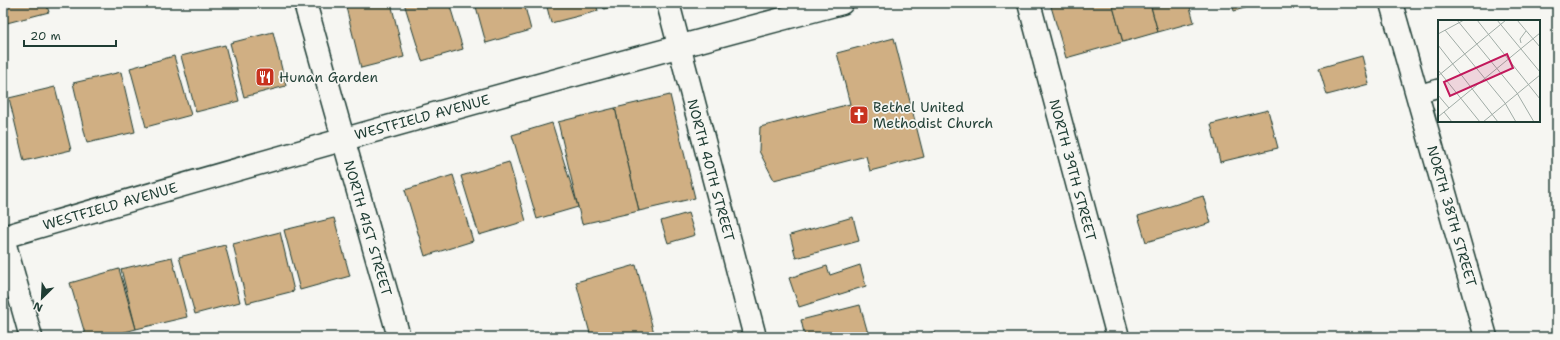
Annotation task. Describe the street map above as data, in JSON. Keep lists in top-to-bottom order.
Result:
{
  "streets": {
    "street": [
      "WESTFIELD AVENUE",
      "NORTH 40TH STREET",
      "NORTH 39TH STREET",
      "NORTH 38TH STREET",
      "NORTH 41ST STREET"
    ]
  },
  "crossings": [
    ["WESTFIELD AVENUE", "NORTH 40TH STREET"],
    ["WESTFIELD AVENUE", "NORTH 41ST STREET"]
  ],
  "places": {
    "restaurant": ["Hunan Garden"],
    "church": ["Bethel United Methodist Church"]
  },
  "scale_bar": "20 m",
  "north": "bottom left"
}
